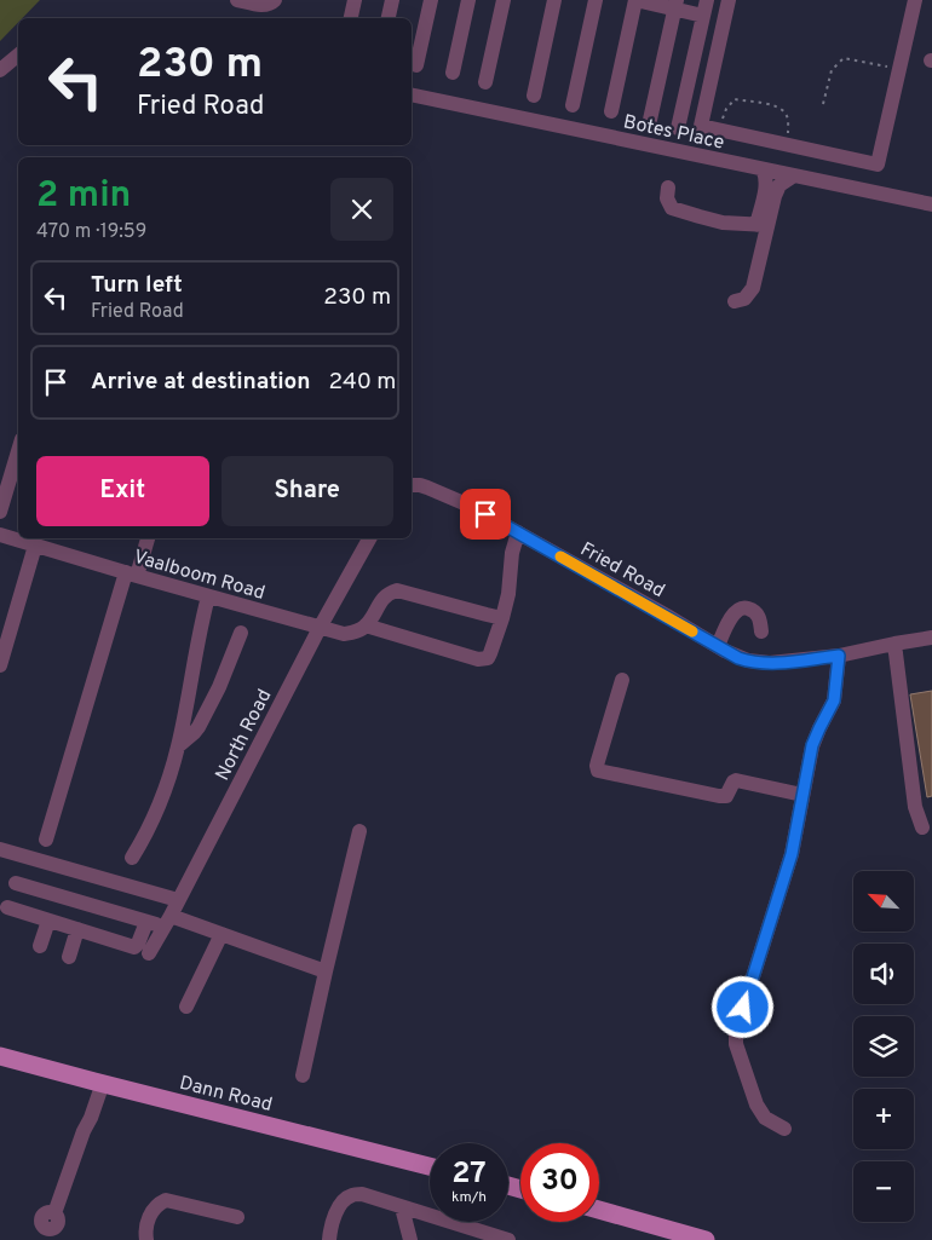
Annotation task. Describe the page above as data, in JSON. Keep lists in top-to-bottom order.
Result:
{
  "streets": {
    "main road": ["Dann Road"],
    "street": [
      "Botes Place",
      "Fried Road",
      "Vaalboom Road",
      "North Road"
    ]
  },
  "crossings": [
    ["Vaalboom Road", "North Road"]
  ],
  "north": "top left",
  "page": {
    "turn": ["230 m", "Fried Road"],
    "heading": ["2 min", "470 m · 19:59"],
    "list": [
      {
        "name": "Turn left",
        "note": "Fried Road",
        "value": "230 m"
      },
      {
        "name": "Arrive at destination",
        "value": "240 m"
      }
    ],
    "buttons": ["Exit", "Share"],
    "map_buttons": ["+", "−"],
    "speed": "27 km/h",
    "limit": "30"
  }
}
